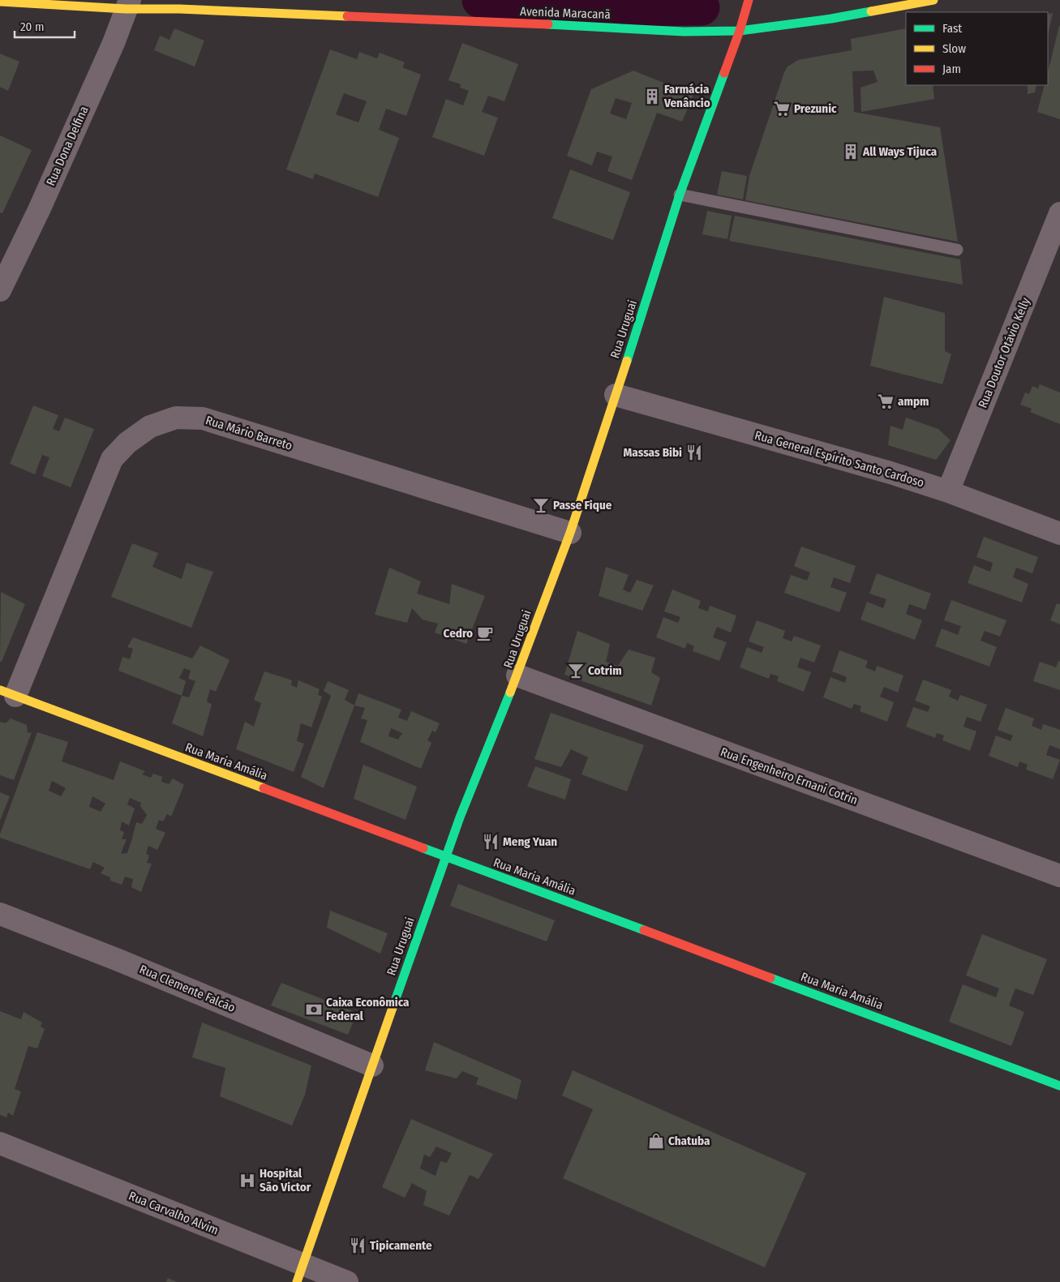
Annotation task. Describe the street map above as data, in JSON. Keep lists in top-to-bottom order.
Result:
{
  "streets": {
    "main road": ["Avenida Maracanã", "Rua Uruguai", "Rua Maria Amália"],
    "street": [
      "Rua Dona Delfina",
      "Rua Doutor Otávio Kelly",
      "Rua Mário Barreto",
      "Rua General Espírito Santo Cardoso",
      "Rua Engenheiro Ernani Cotrin",
      "Rua Clemente Falcão",
      "Rua Carvalho Alvim"
    ]
  },
  "crossings": [
    ["Avenida Maracanã", "Rua Dona Delfina"],
    ["Avenida Maracanã", "Rua Uruguai"],
    ["Rua Uruguai", "Rua Mário Barreto"],
    ["Rua Uruguai", "Rua General Espírito Santo Cardoso"],
    ["Rua Uruguai", "Rua Maria Amália"],
    ["Rua Uruguai", "Rua Engenheiro Ernani Cotrin"],
    ["Rua Uruguai", "Rua Clemente Falcão"],
    ["Rua Uruguai", "Rua Carvalho Alvim"],
    ["Rua Doutor Otávio Kelly", "Rua General Espírito Santo Cardoso"],
    ["Rua Mário Barreto", "Rua Maria Amália"]
  ],
  "places": {
    "building": ["Farmácia Venâncio", "All Ways Tijuca"],
    "supermarket": ["Prezunic", "ampm"],
    "restaurant": ["Massas Bibi", "Meng Yuan", "Tipicamente"],
    "bar": ["Passe Fique", "Cotrim"],
    "cafe": ["Cedro"],
    "bank": ["Caixa Econômica Federal"],
    "shop": ["Chatuba"],
    "hospital": ["Hospital São Victor"]
  },
  "legend": ["Fast", "Slow", "Jam"],
  "scale_bar": "20 m"
}
